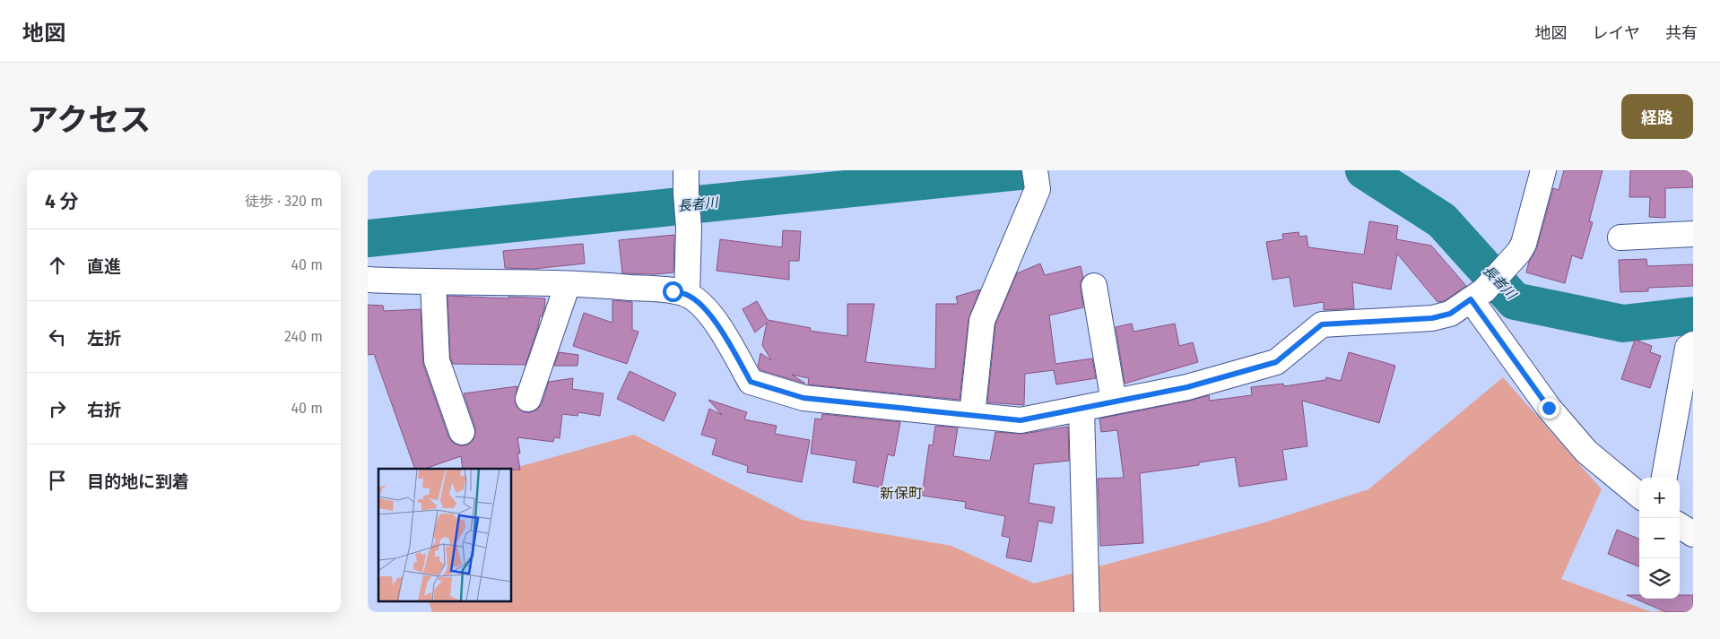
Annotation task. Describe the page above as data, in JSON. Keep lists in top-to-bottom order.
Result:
{
  "districts": ["新保町"],
  "water": ["長者川"],
  "page": {
    "header": "地図",
    "nav": ["地図", "レイヤ", "共有"],
    "title": "アクセス",
    "buttons": "経路",
    "heading": ["4 分", "徒歩 · 320 m"],
    "list": [
      ["直進", "40 m"],
      ["左折", "240 m"],
      ["右折", "40 m"],
      "目的地に到着"
    ],
    "map_buttons": ["+", "−"]
  }
}
